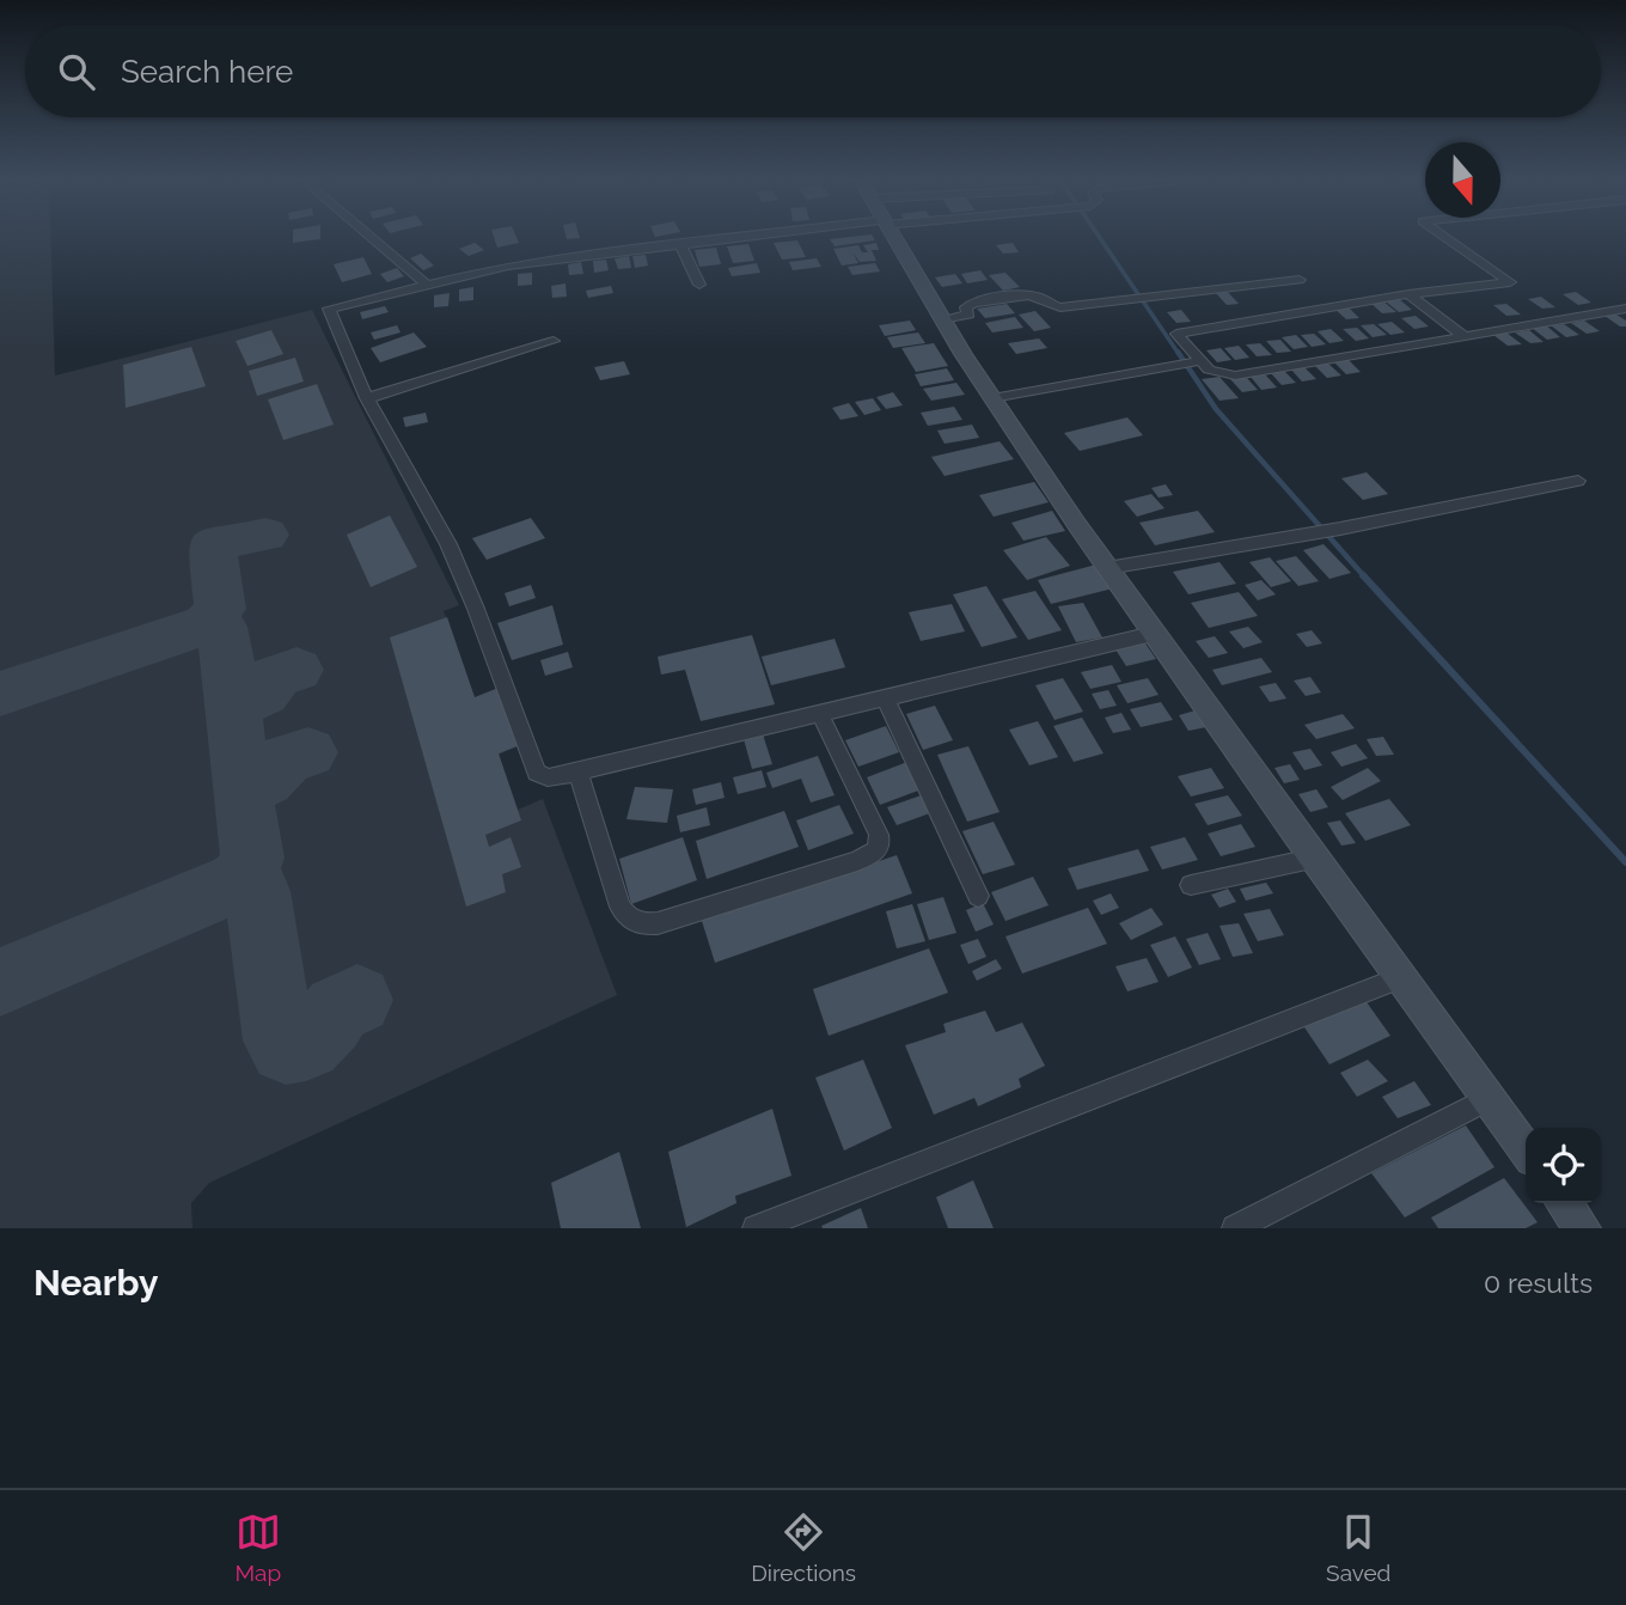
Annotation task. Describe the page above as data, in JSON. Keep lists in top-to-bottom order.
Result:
{
  "north": "bottom",
  "page": {
    "search": "Search here",
    "heading": ["Nearby", "0 results"],
    "nav": ["Map", "Directions", "Saved"]
  }
}
